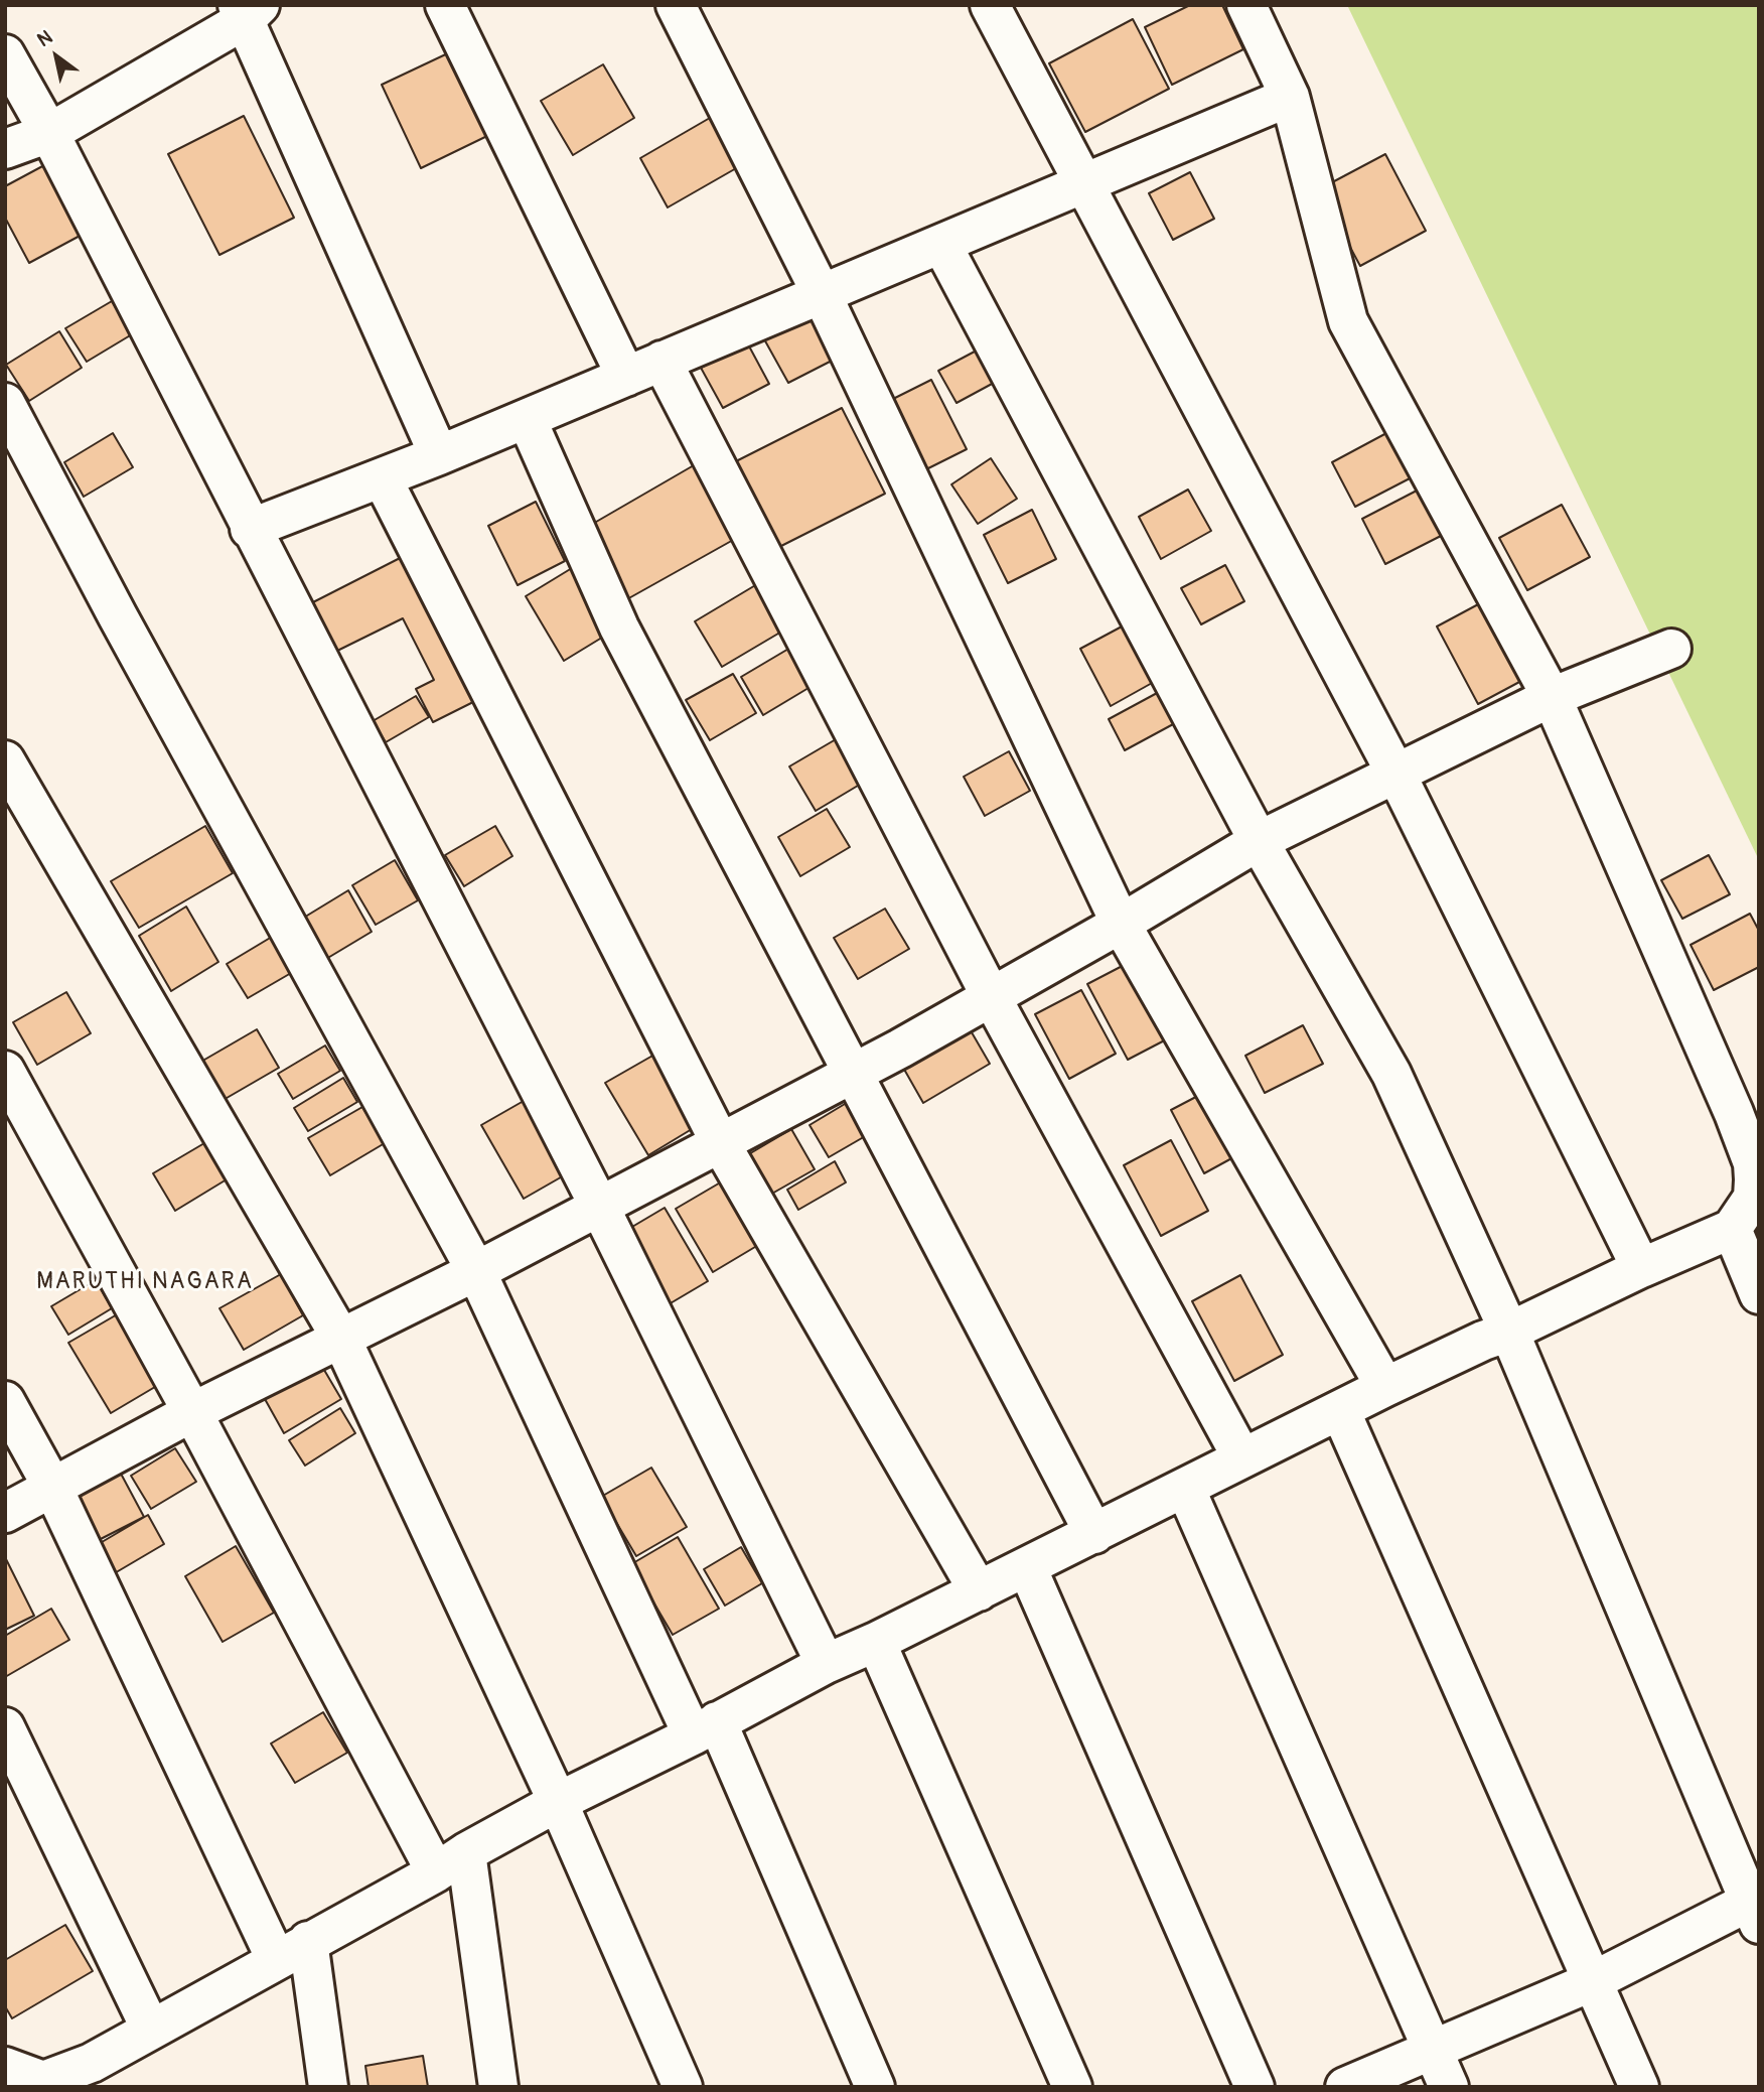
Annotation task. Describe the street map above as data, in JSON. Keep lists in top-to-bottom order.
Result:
{
  "districts": ["MARUTHI NAGARA"],
  "north": "top left"
}
